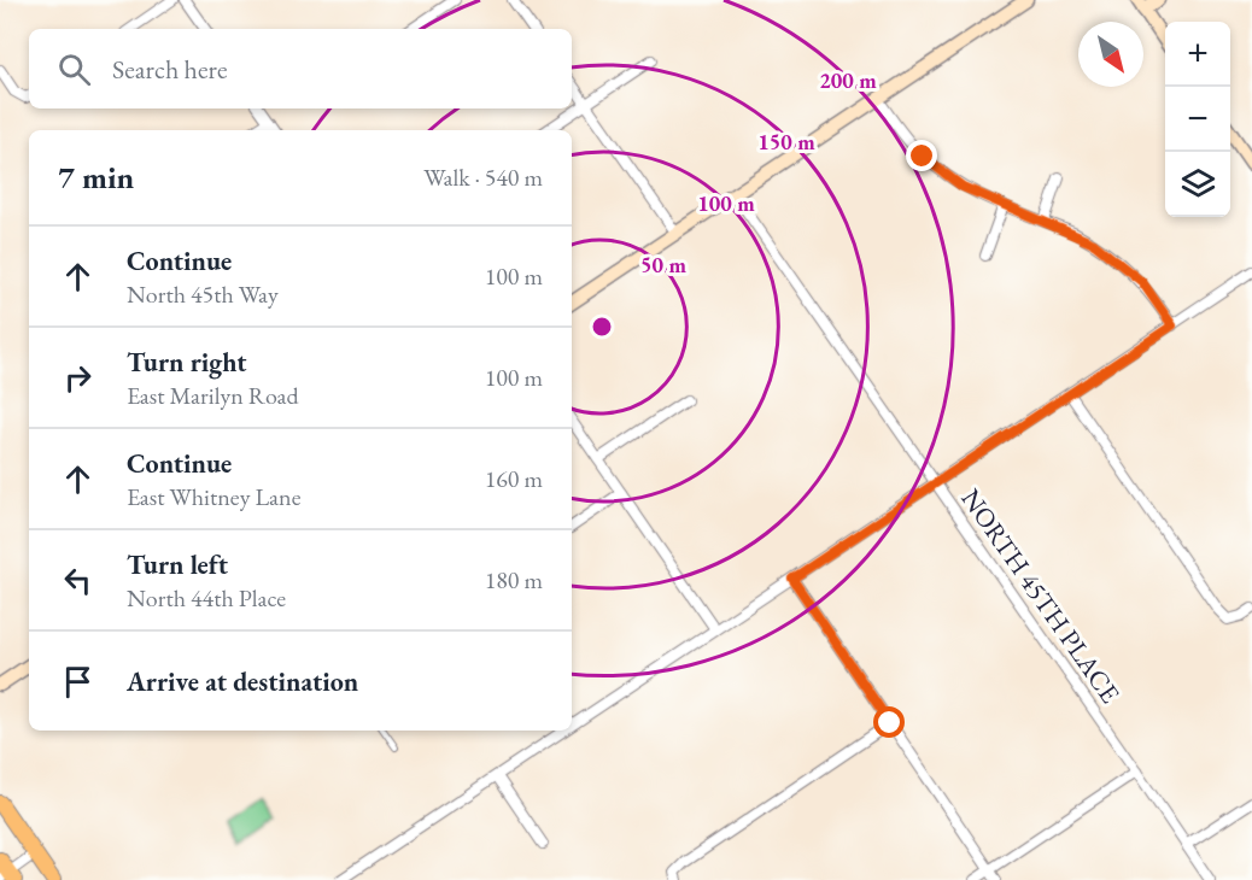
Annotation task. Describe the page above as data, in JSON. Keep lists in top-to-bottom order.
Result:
{
  "streets": {
    "street": ["NORTH 45TH PLACE"]
  },
  "north": "bottom right",
  "page": {
    "map_buttons": ["+", "−"],
    "search": "Search here",
    "heading": ["7 min", "Walk · 540 m"],
    "list": [
      ["Continue", "North 45th Way", "100 m"],
      ["Turn right", "East Marilyn Road", "100 m"],
      ["Continue", "East Whitney Lane", "160 m"],
      ["Turn left", "North 44th Place", "180 m"],
      "Arrive at destination"
    ]
  },
  "rings": [
    "200 m",
    "150 m",
    "100 m",
    "50 m"
  ]
}
